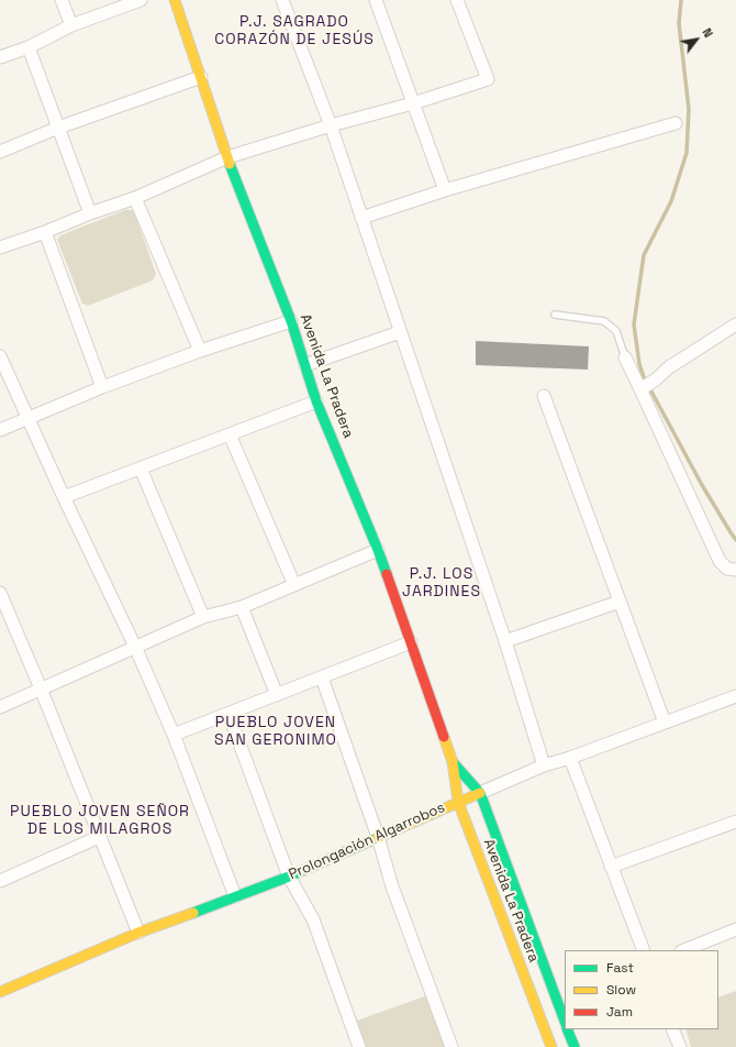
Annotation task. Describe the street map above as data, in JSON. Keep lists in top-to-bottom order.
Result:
{
  "streets": {
    "street": ["Avenida La Pradera", "Prolongación Algarrobos"]
  },
  "crossings": [
    ["Avenida La Pradera", "Prolongación Algarrobos"]
  ],
  "districts": [
    "P.J. SAGRADO CORAZÓN DE JESÚS",
    "P.J. LOS JARDINES",
    "PUEBLO JOVEN SAN GERONIMO",
    "PUEBLO JOVEN SEÑOR DE LOS MILAGROS"
  ],
  "legend": ["Fast", "Slow", "Jam"],
  "north": "top right"
}
